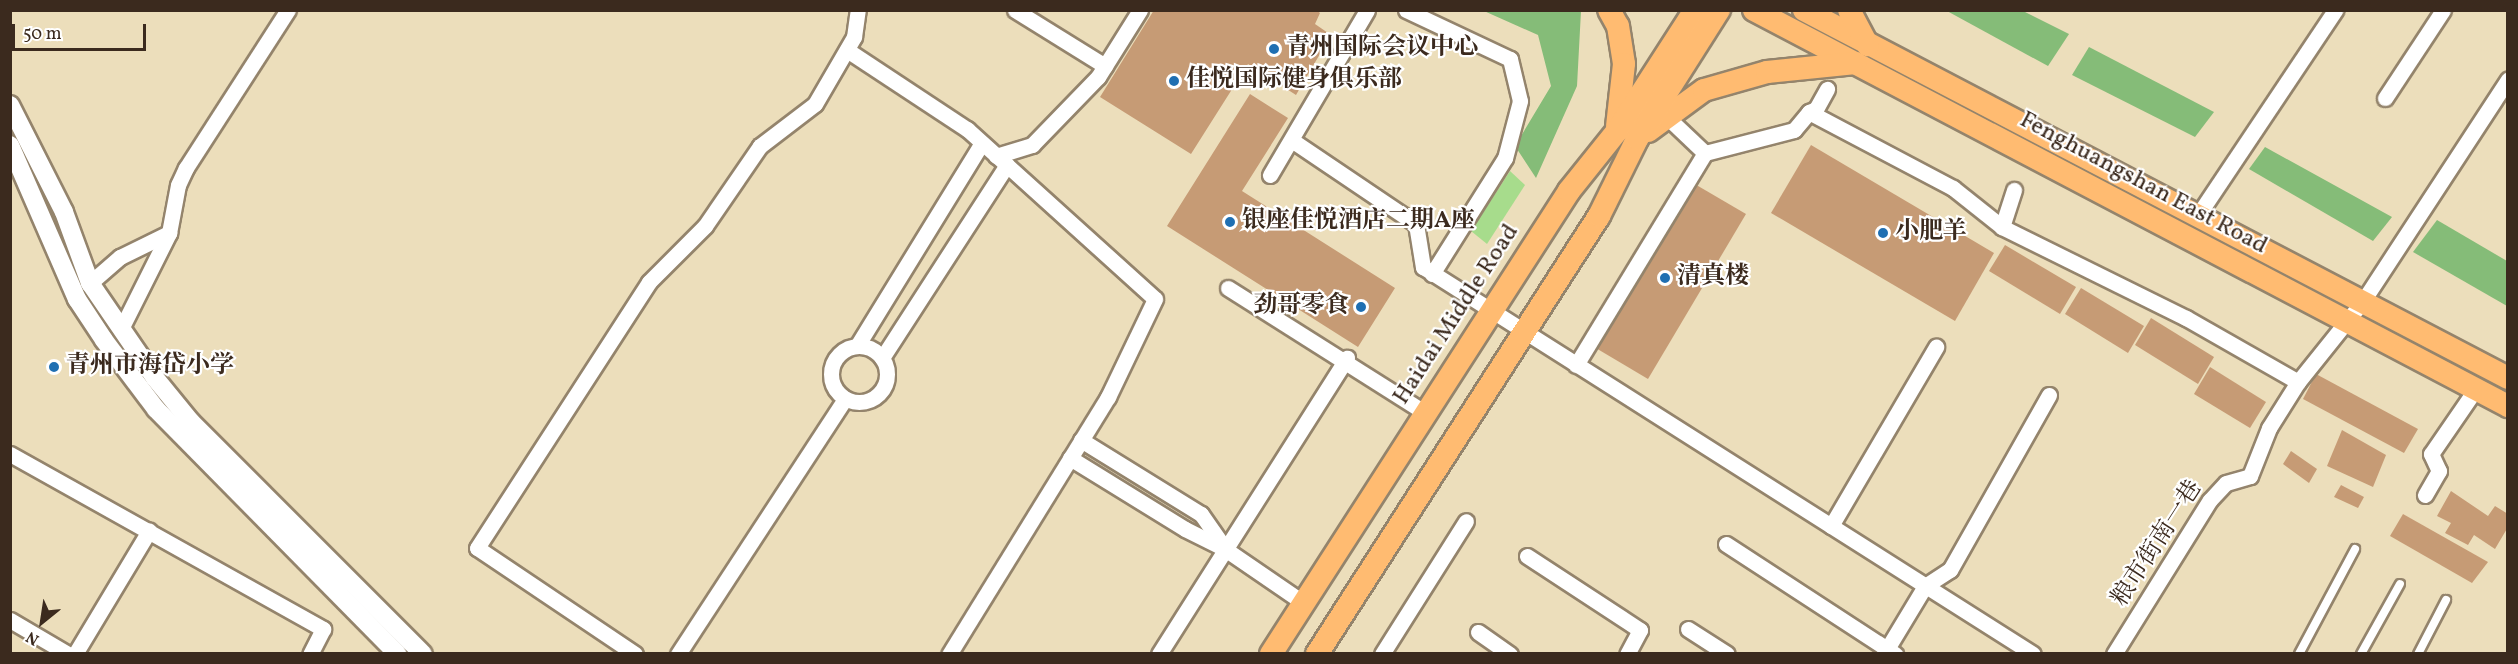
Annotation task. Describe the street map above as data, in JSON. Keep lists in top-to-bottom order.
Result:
{
  "streets": {
    "main road": ["Fenghuangshan East Road", "Haidai Middle Road"],
    "street": ["粮市街南一巷"]
  },
  "crossings": [
    ["Fenghuangshan East Road", "粮市街南一巷"]
  ],
  "places": [
    "青州国际会议中心",
    "佳悦国际健身俱乐部",
    "银座佳悦酒店二期A座",
    "小肥羊",
    "清真楼",
    "劲哥零食",
    "青州市海岱小学"
  ],
  "scale_bar": "50 m",
  "north": "bottom left"
}
